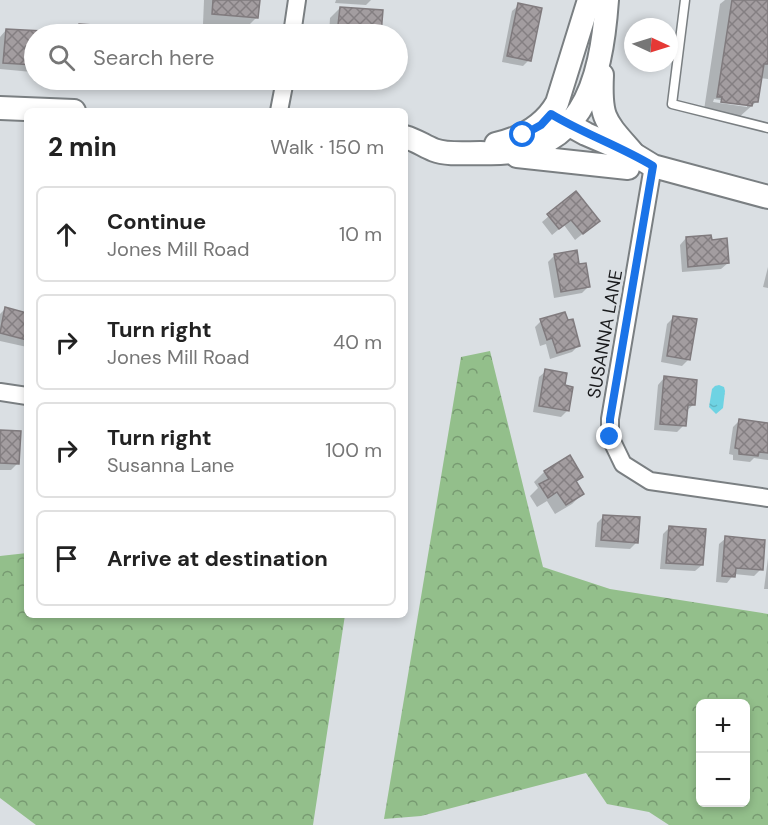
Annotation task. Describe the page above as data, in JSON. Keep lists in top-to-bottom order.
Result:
{
  "streets": {
    "street": ["SUSANNA LANE"]
  },
  "north": "right",
  "page": {
    "search": "Search here",
    "heading": ["2 min", "Walk · 150 m"],
    "list": [
      ["Continue", "Jones Mill Road", "10 m"],
      ["Turn right", "Jones Mill Road", "40 m"],
      ["Turn right", "Susanna Lane", "100 m"],
      "Arrive at destination"
    ],
    "map_buttons": ["+", "−"]
  }
}
